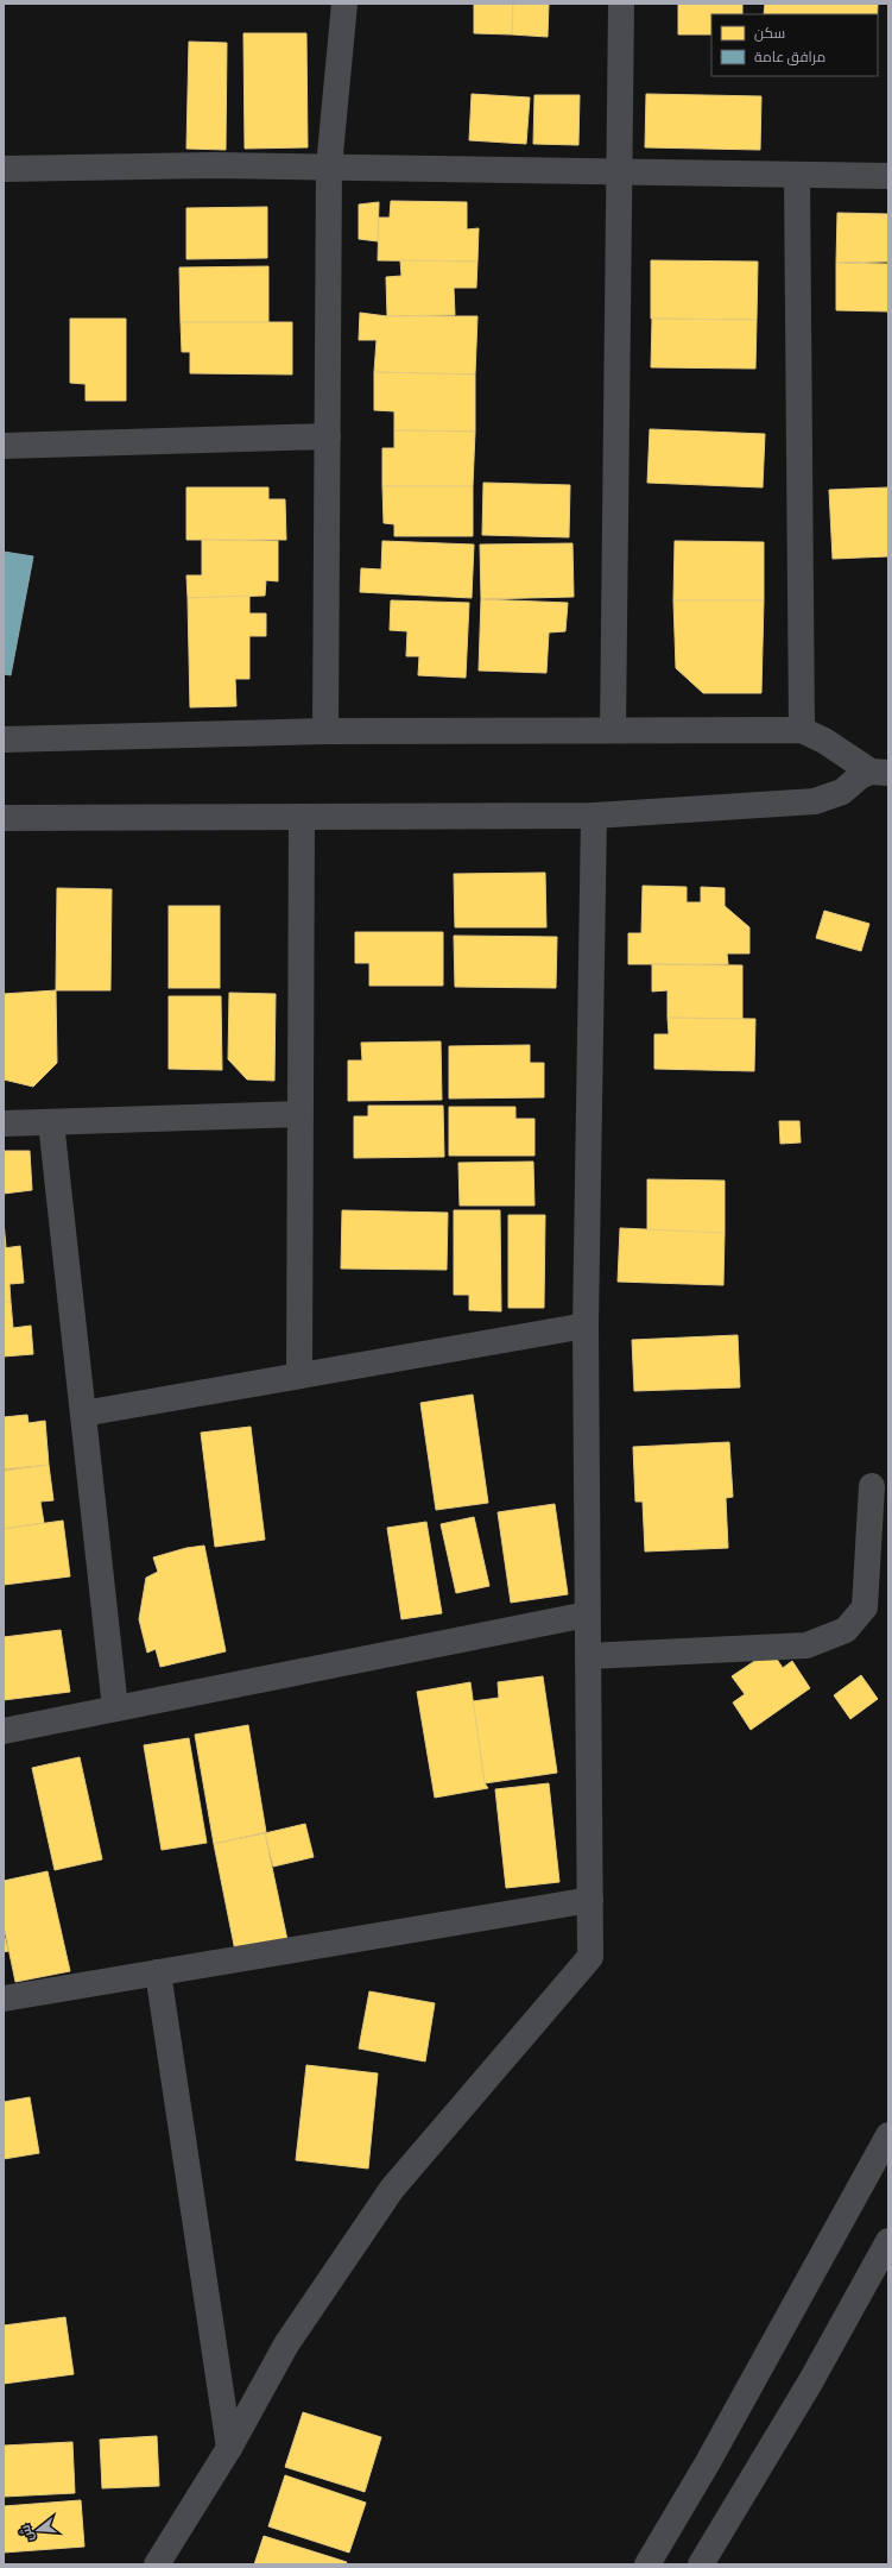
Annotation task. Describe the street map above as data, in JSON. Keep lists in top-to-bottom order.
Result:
{
  "legend": ["سكن", "مرافق عامة"],
  "north": "left"
}
